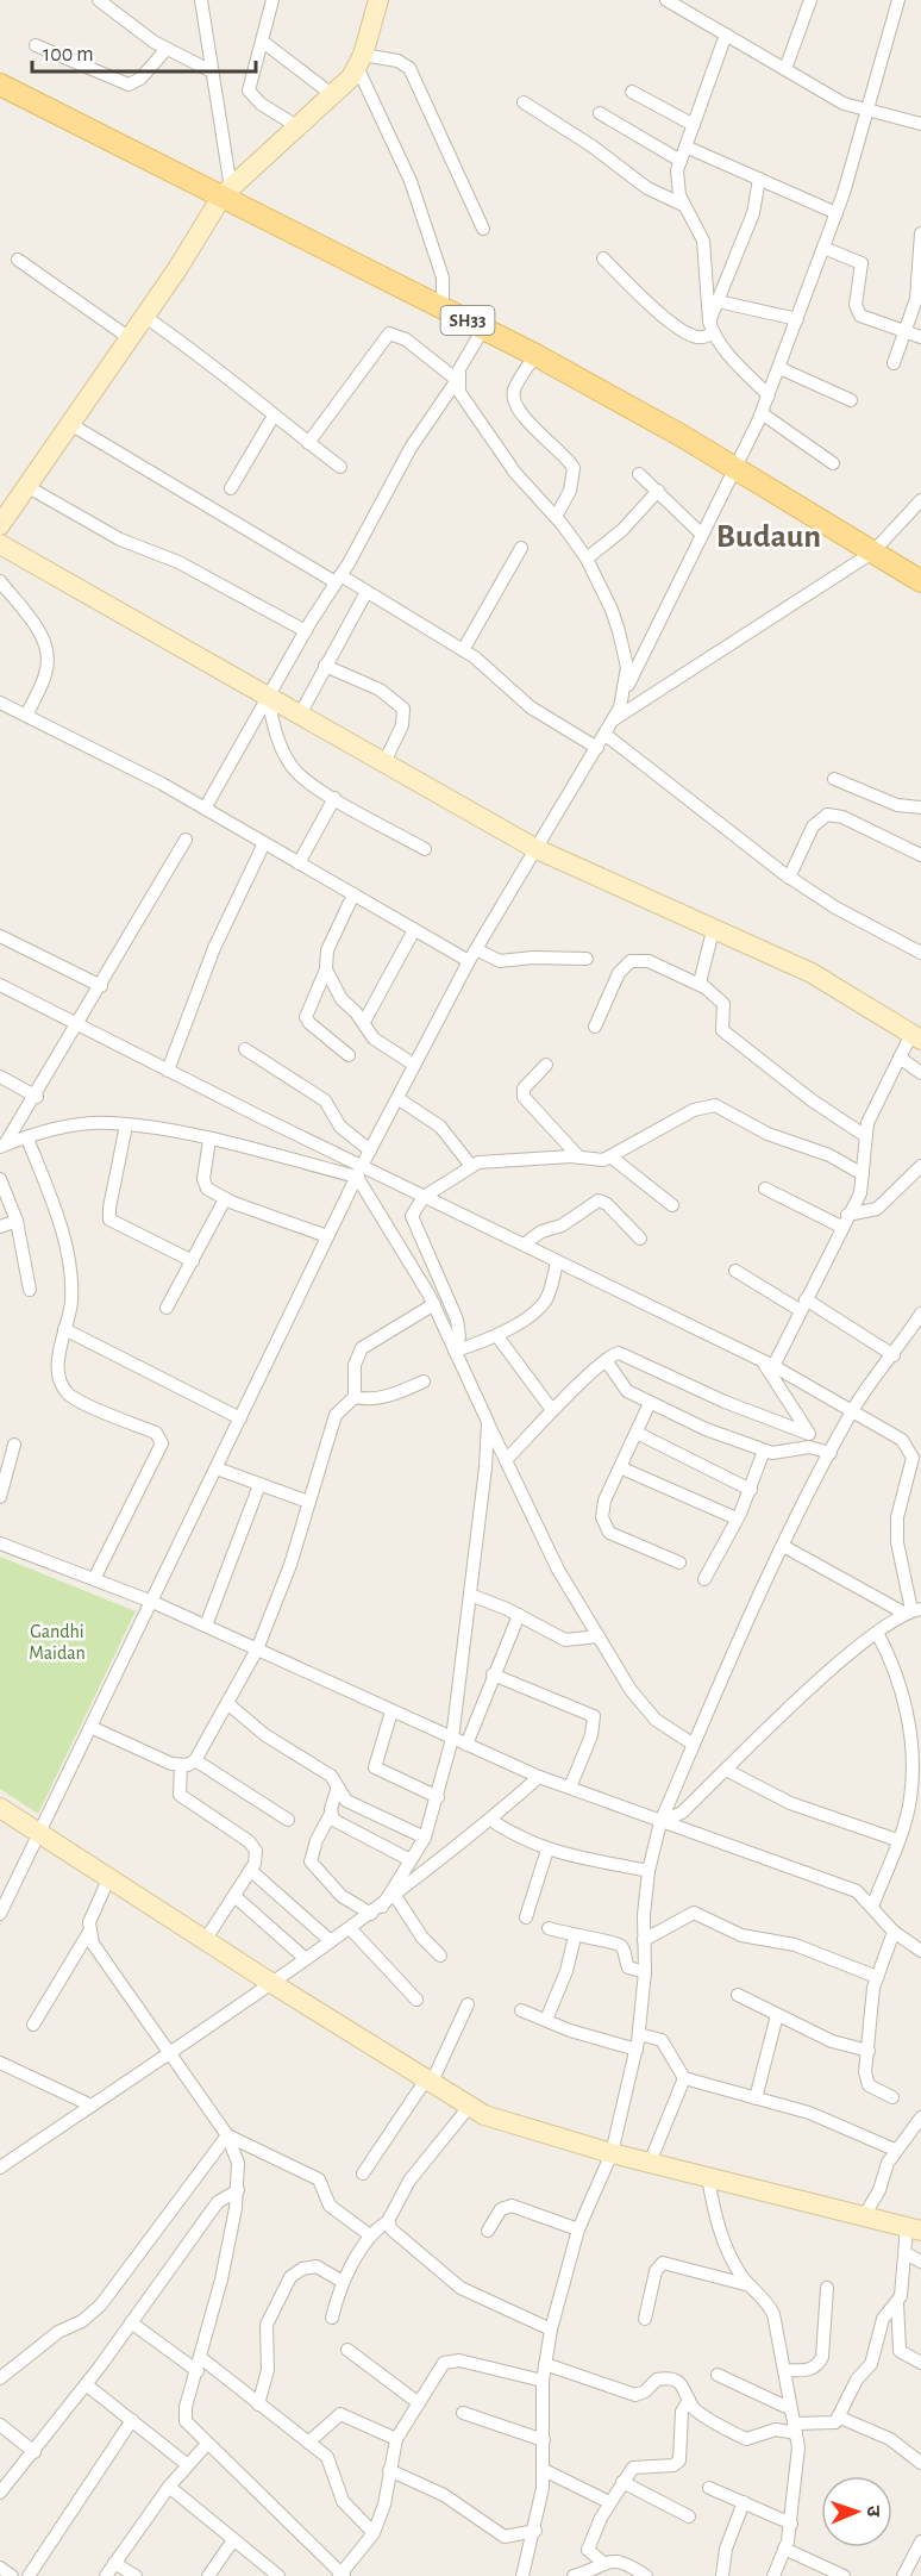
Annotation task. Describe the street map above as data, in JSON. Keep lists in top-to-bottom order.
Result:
{
  "streets": {
    "main road": ["SH33"]
  },
  "districts": ["Budaun"],
  "parks": ["Gandhi Maidan"],
  "scale_bar": "100 m",
  "north": "right"
}
